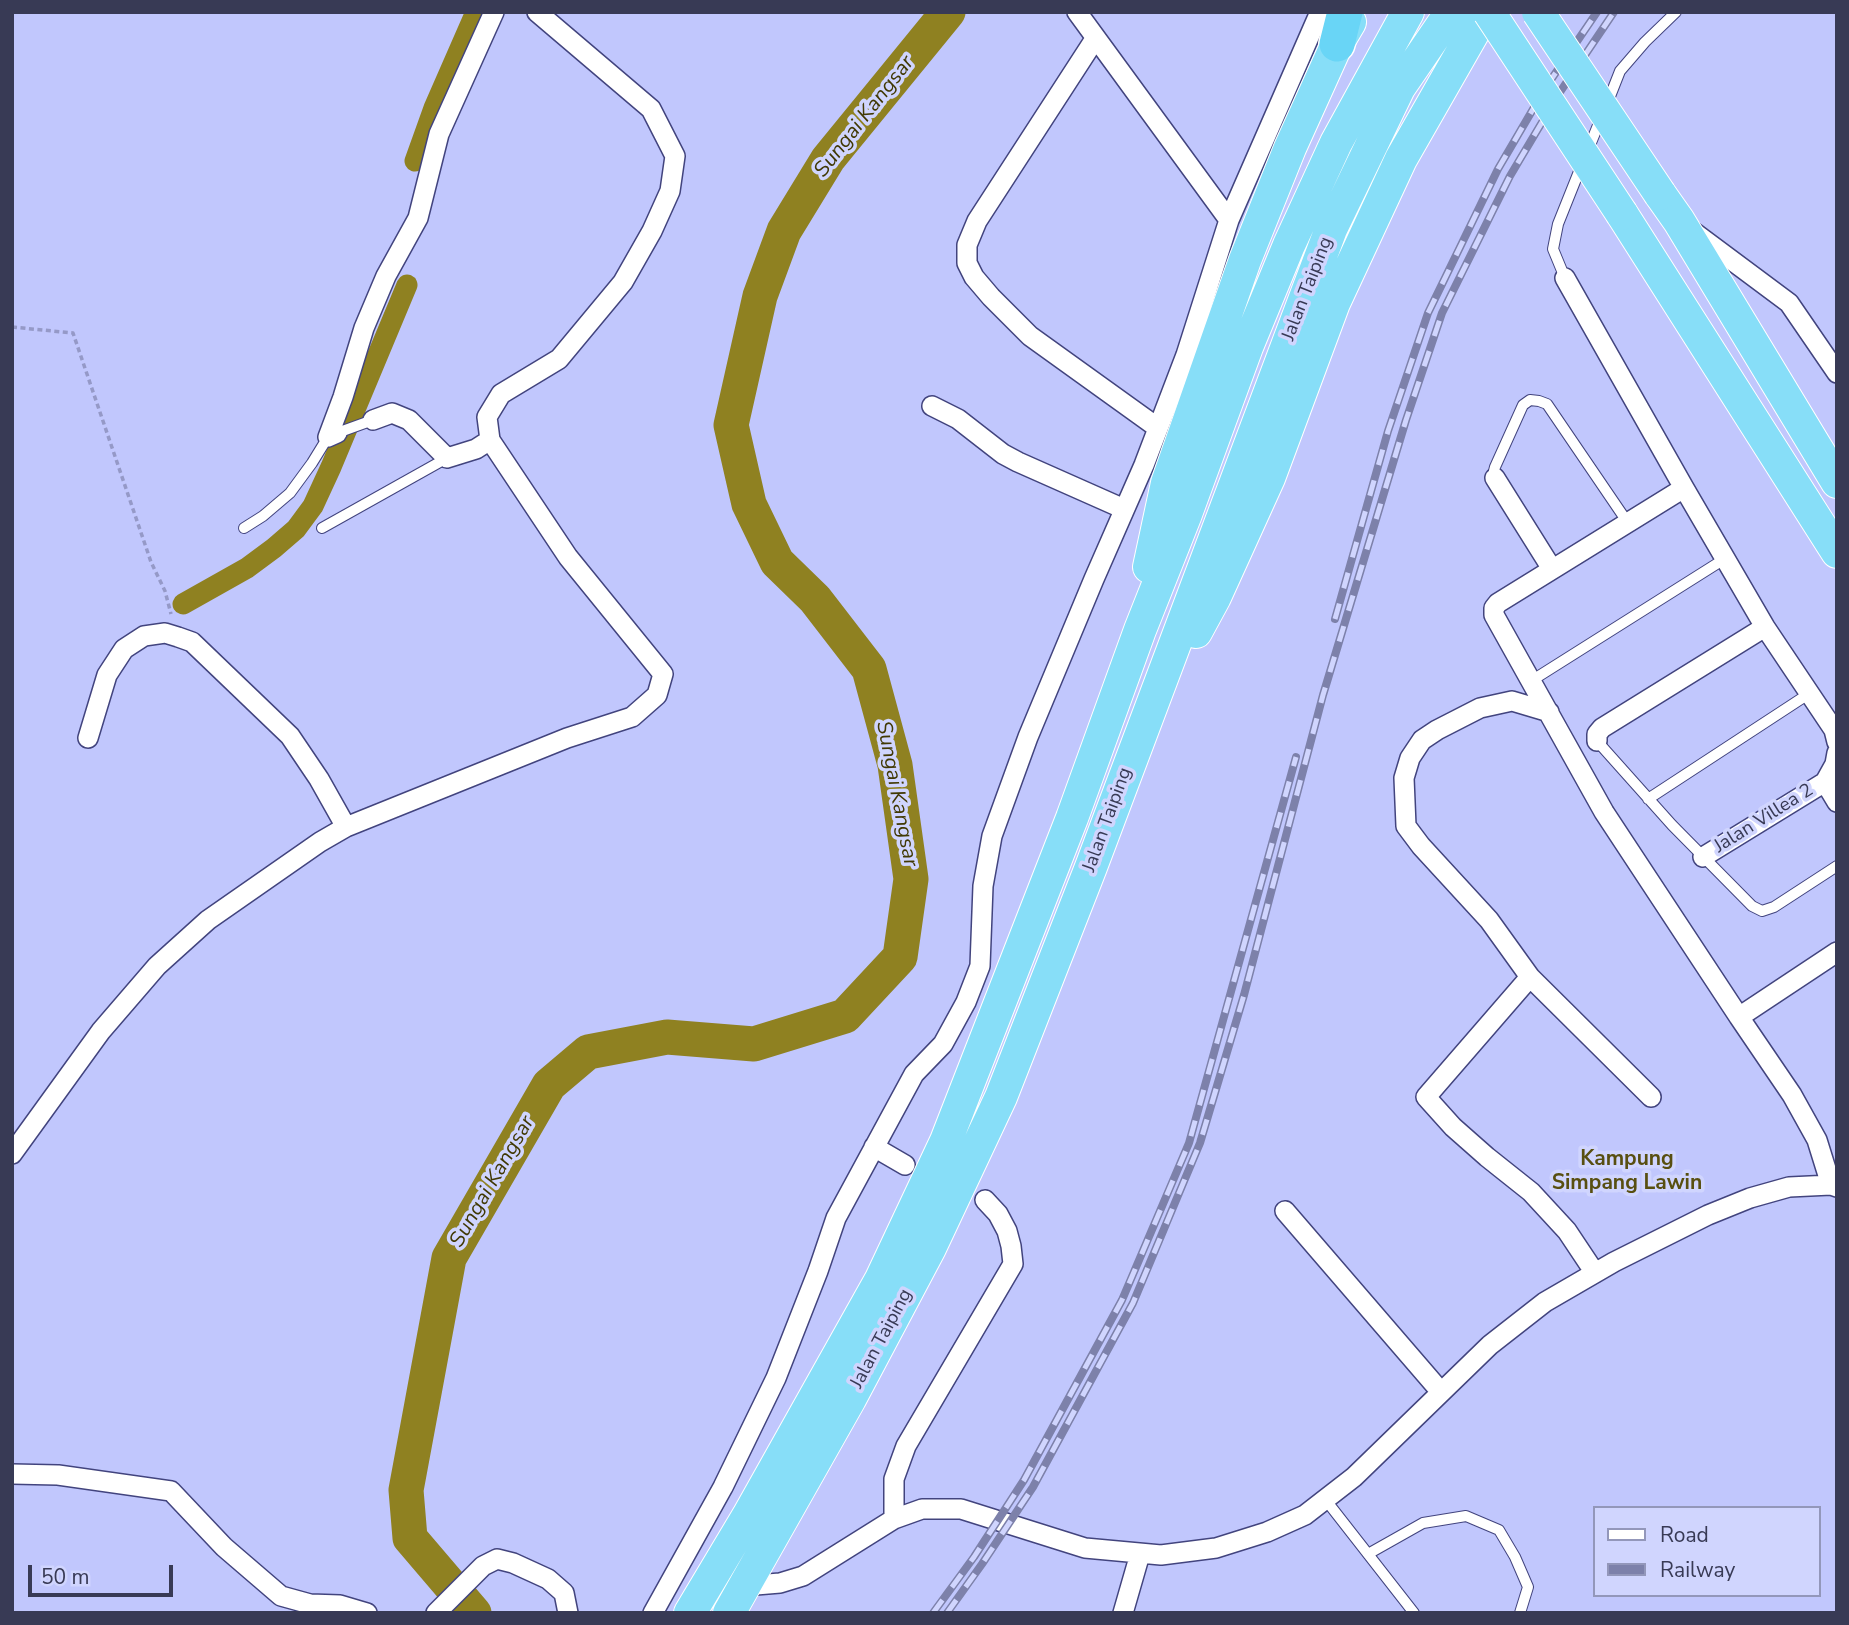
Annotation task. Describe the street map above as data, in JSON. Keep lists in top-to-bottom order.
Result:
{
  "streets": {
    "highway": ["Jalan Taiping"],
    "street": ["Jalan Villea 2"]
  },
  "districts": ["Kampung Simpang Lawin"],
  "water": ["Sungai Kangsar"],
  "legend": ["Road", "Railway"],
  "scale_bar": "50 m"
}
